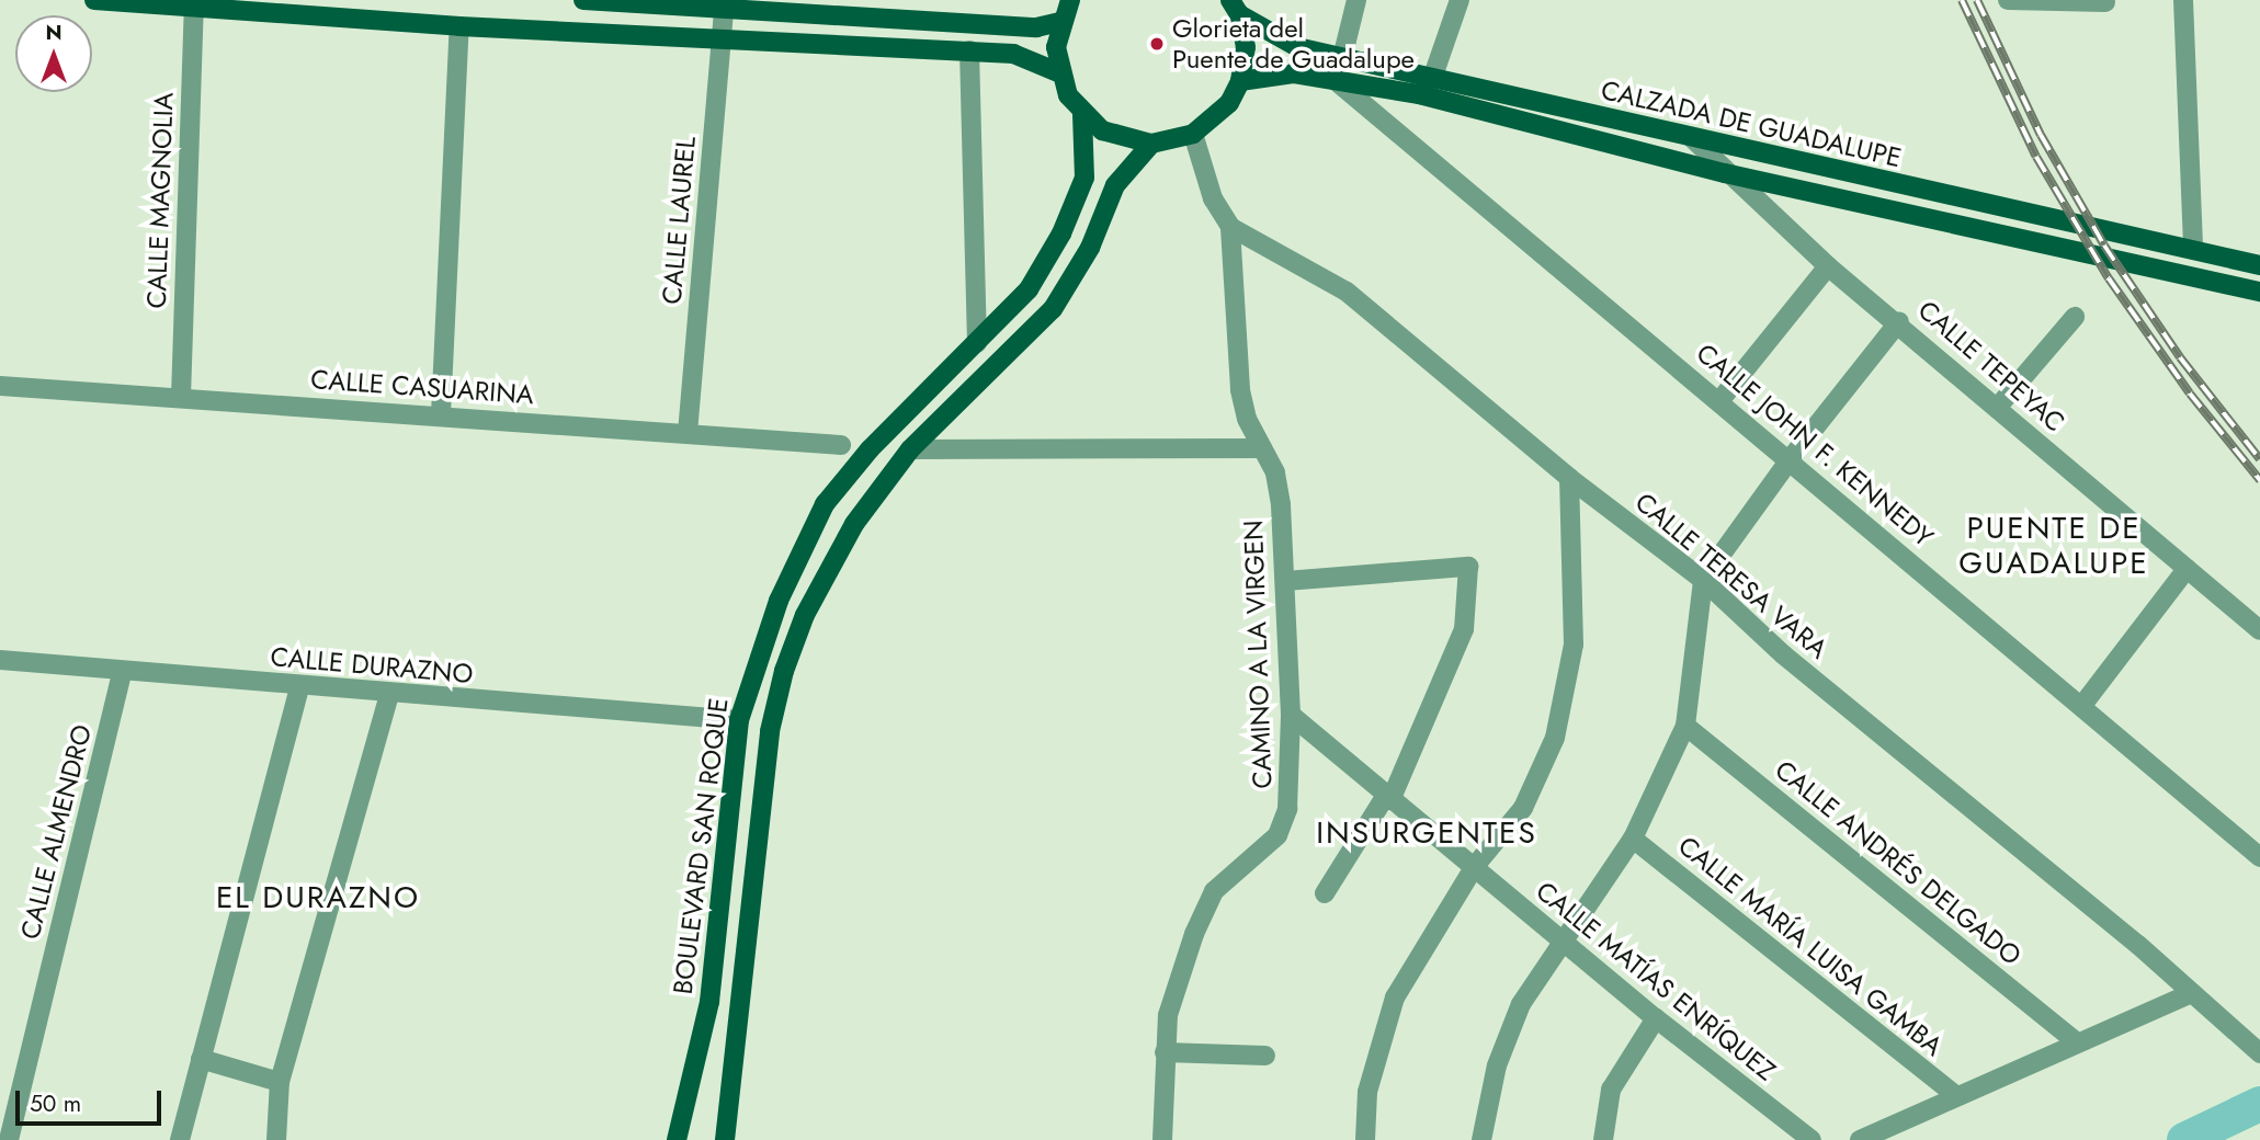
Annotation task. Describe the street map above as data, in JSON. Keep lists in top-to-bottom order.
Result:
{
  "streets": {
    "main road": ["CALZADA DE GUADALUPE", "BOULEVARD SAN ROQUE"],
    "street": [
      "CALLE MAGNOLIA",
      "CALLE LAUREL",
      "CALLE TEPEYAC",
      "CALLE CASUARINA",
      "CALLE JOHN F. KENNEDY",
      "CALLE TERESA VARA",
      "CAMINO A LA VIRGEN",
      "CALLE DURAZNO",
      "CALLE ALMENDRO",
      "CALLE ANDRÉS DELGADO",
      "CALLE MARÍA LUISA GAMBA",
      "CALLE MATÍAS ENRÍQUEZ"
    ]
  },
  "crossings": [
    ["CALZADA DE GUADALUPE", "CALLE TEPEYAC"],
    ["CALZADA DE GUADALUPE", "CALLE JOHN F. KENNEDY"],
    ["CALLE MAGNOLIA", "CALLE CASUARINA"],
    ["CALLE LAUREL", "CALLE CASUARINA"],
    ["CALLE TERESA VARA", "CAMINO A LA VIRGEN"],
    ["CAMINO A LA VIRGEN", "CALLE MATÍAS ENRÍQUEZ"],
    ["CALLE DURAZNO", "CALLE ALMENDRO"],
    ["CALLE DURAZNO", "BOULEVARD SAN ROQUE"]
  ],
  "districts": ["PUENTE DE GUADALUPE", "INSURGENTES", "EL DURAZNO"],
  "places": ["Glorieta del Puente de Guadalupe"],
  "scale_bar": "50 m",
  "north": "top"
}
